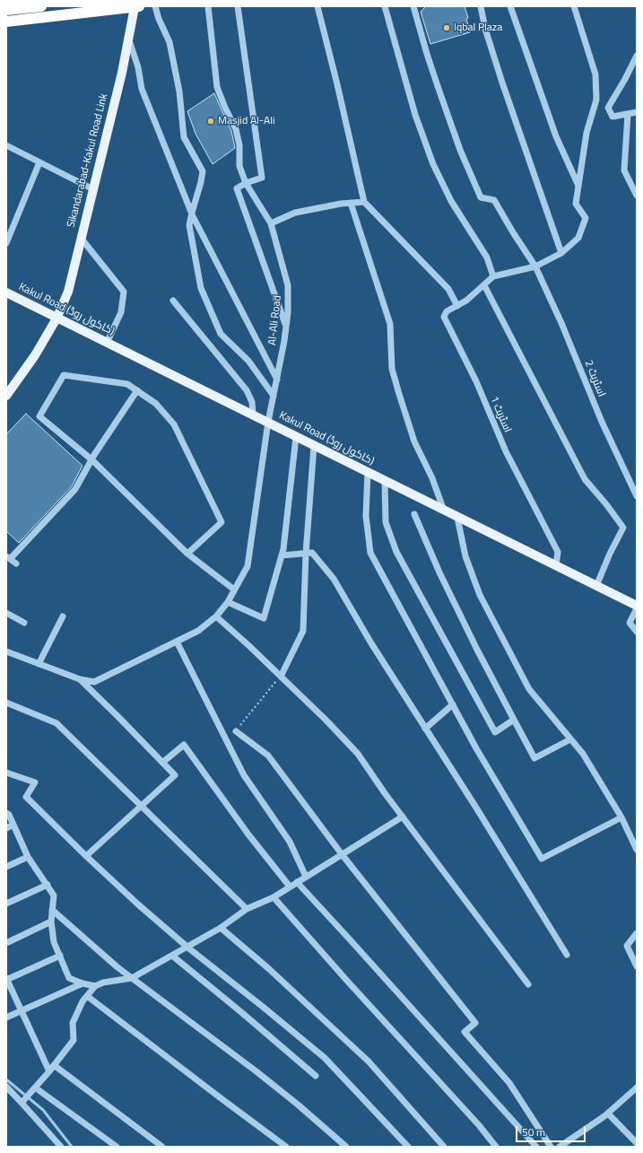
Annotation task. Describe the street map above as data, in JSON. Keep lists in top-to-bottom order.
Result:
{
  "streets": {
    "main road": ["Sikandarabad-Kakul Road Link", "Kakul Road (کاکول روڈ)"],
    "street": ["Al-Ali Road", "اسٹریٹ 2", "اسٹریٹ 1"]
  },
  "crossings": [
    ["Sikandarabad-Kakul Road Link", "Kakul Road (کاکول روڈ)"],
    ["Kakul Road (کاکول روڈ)", "Al-Ali Road"],
    ["Kakul Road (کاکول روڈ)", "اسٹریٹ 1"]
  ],
  "places": ["Iqbal Plaza", "Masjid Al-Ali"],
  "scale_bar": "50 m"
}
